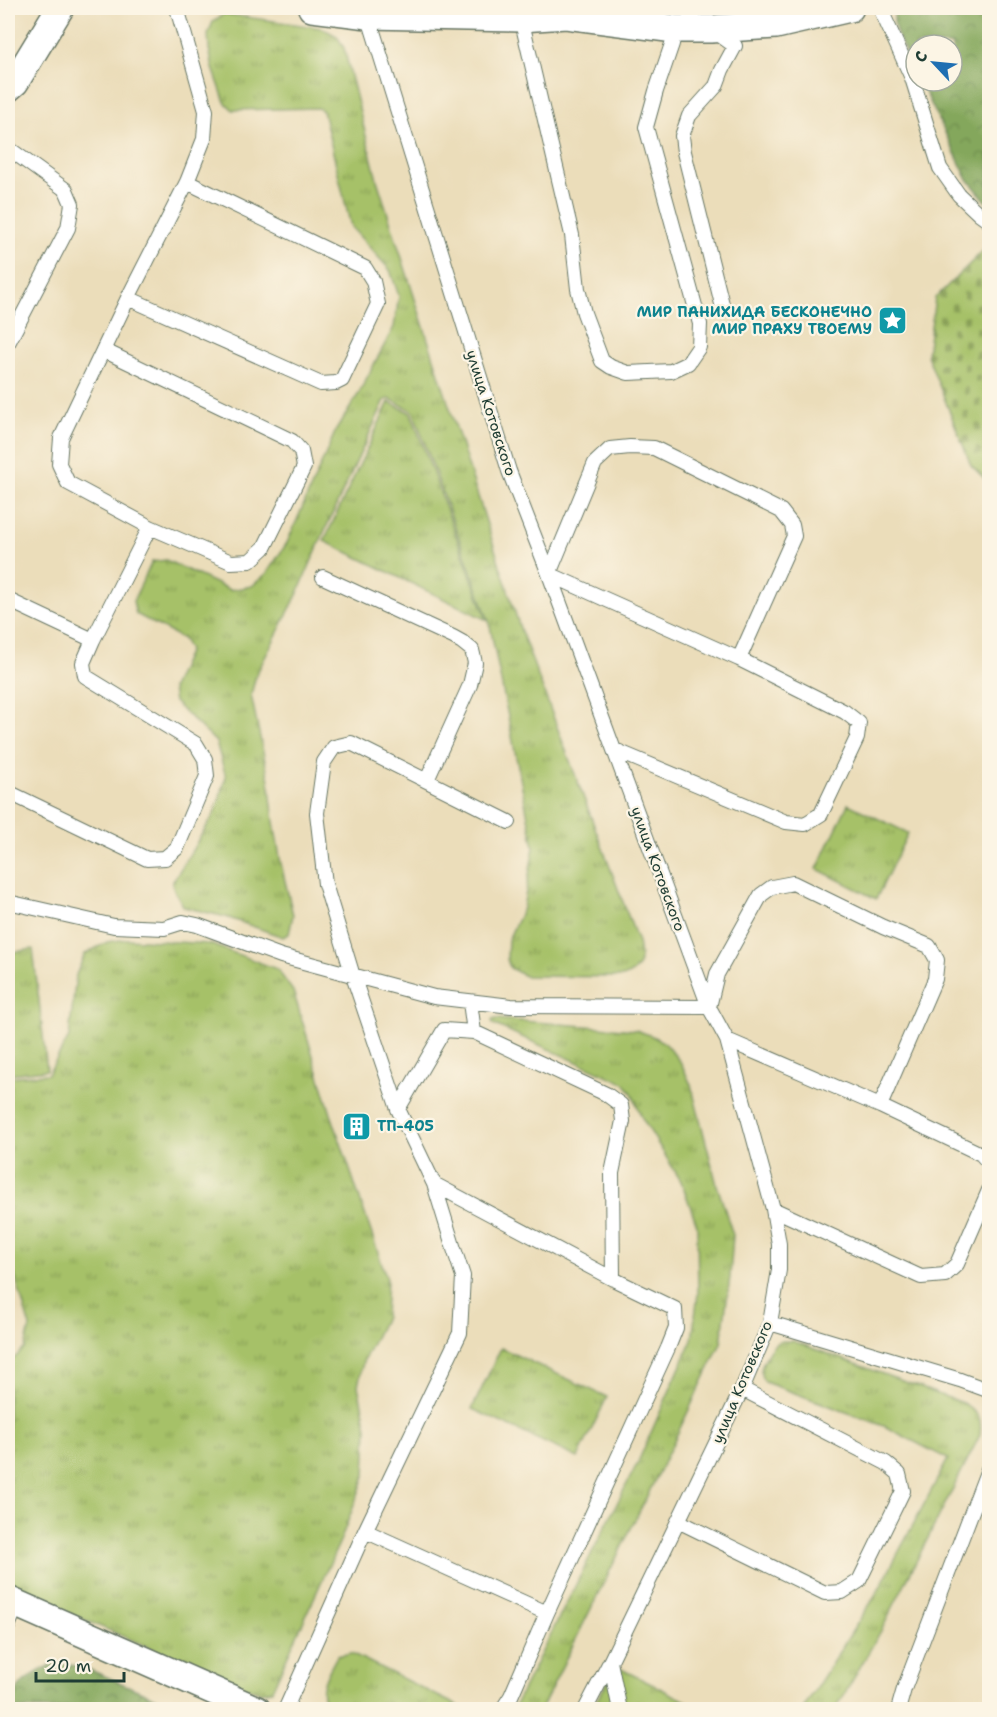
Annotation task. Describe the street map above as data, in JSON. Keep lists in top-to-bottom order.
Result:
{
  "streets": {
    "lane": ["улица Котовского"]
  },
  "places": {
    "place": ["МИР ПАНИХИДА БЕСКОНЕЧНО МИР ПРАХУ ТВОЕМУ"],
    "building": ["ТП-405"]
  },
  "scale_bar": "20 m",
  "north": "top left"
}
